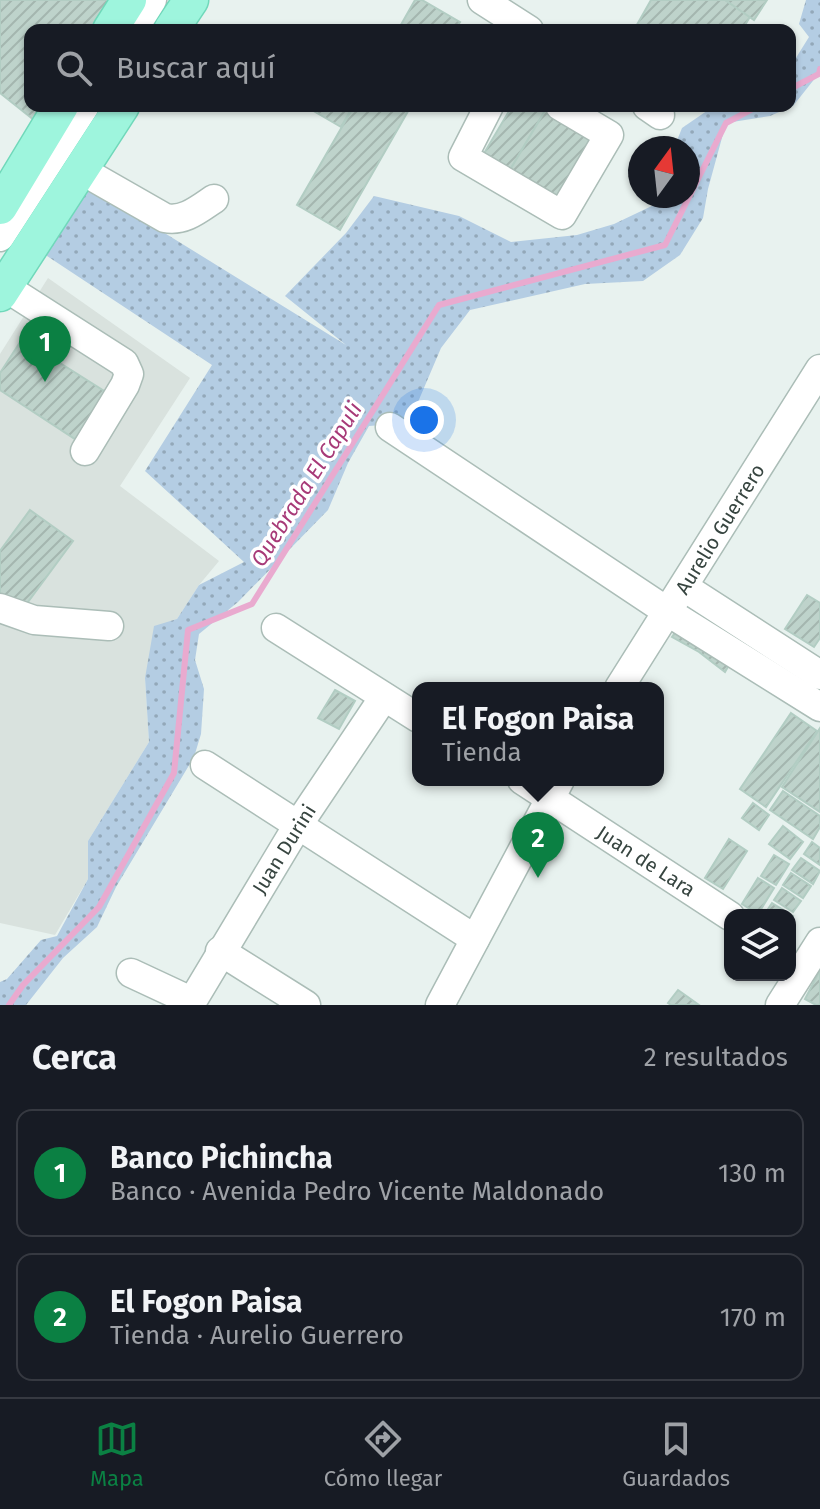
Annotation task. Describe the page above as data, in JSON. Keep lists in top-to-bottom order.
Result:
{
  "streets": {
    "street": ["Aurelio Guerrero", "Juan Durini", "Juan de Lara"]
  },
  "water": ["Quebrada El Capuli"],
  "north": "top",
  "page": {
    "search": "Buscar aquí",
    "pins": ["1", "2"],
    "popup": ["El Fogon Paisa", "Tienda"],
    "heading": ["Cerca", "2 resultados"],
    "list": [
      {
        "mark": "1",
        "name": "Banco Pichincha",
        "note": "Banco · Avenida Pedro Vicente Maldonado",
        "value": "130 m"
      },
      {
        "mark": "2",
        "name": "El Fogon Paisa",
        "note": "Tienda · Aurelio Guerrero",
        "value": "170 m"
      }
    ],
    "nav": ["Mapa", "Cómo llegar", "Guardados"]
  }
}
